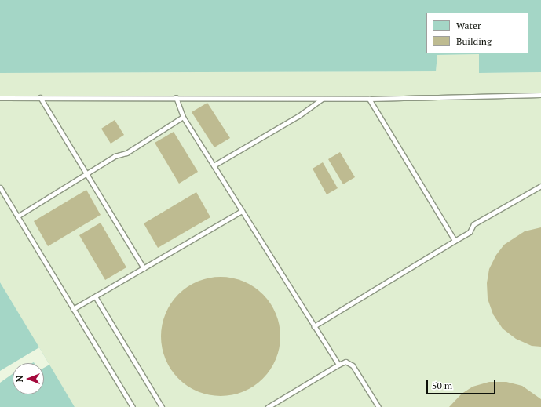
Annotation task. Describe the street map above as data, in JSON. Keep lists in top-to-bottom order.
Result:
{
  "legend": ["Water", "Building"],
  "scale_bar": "50 m",
  "north": "left"
}
